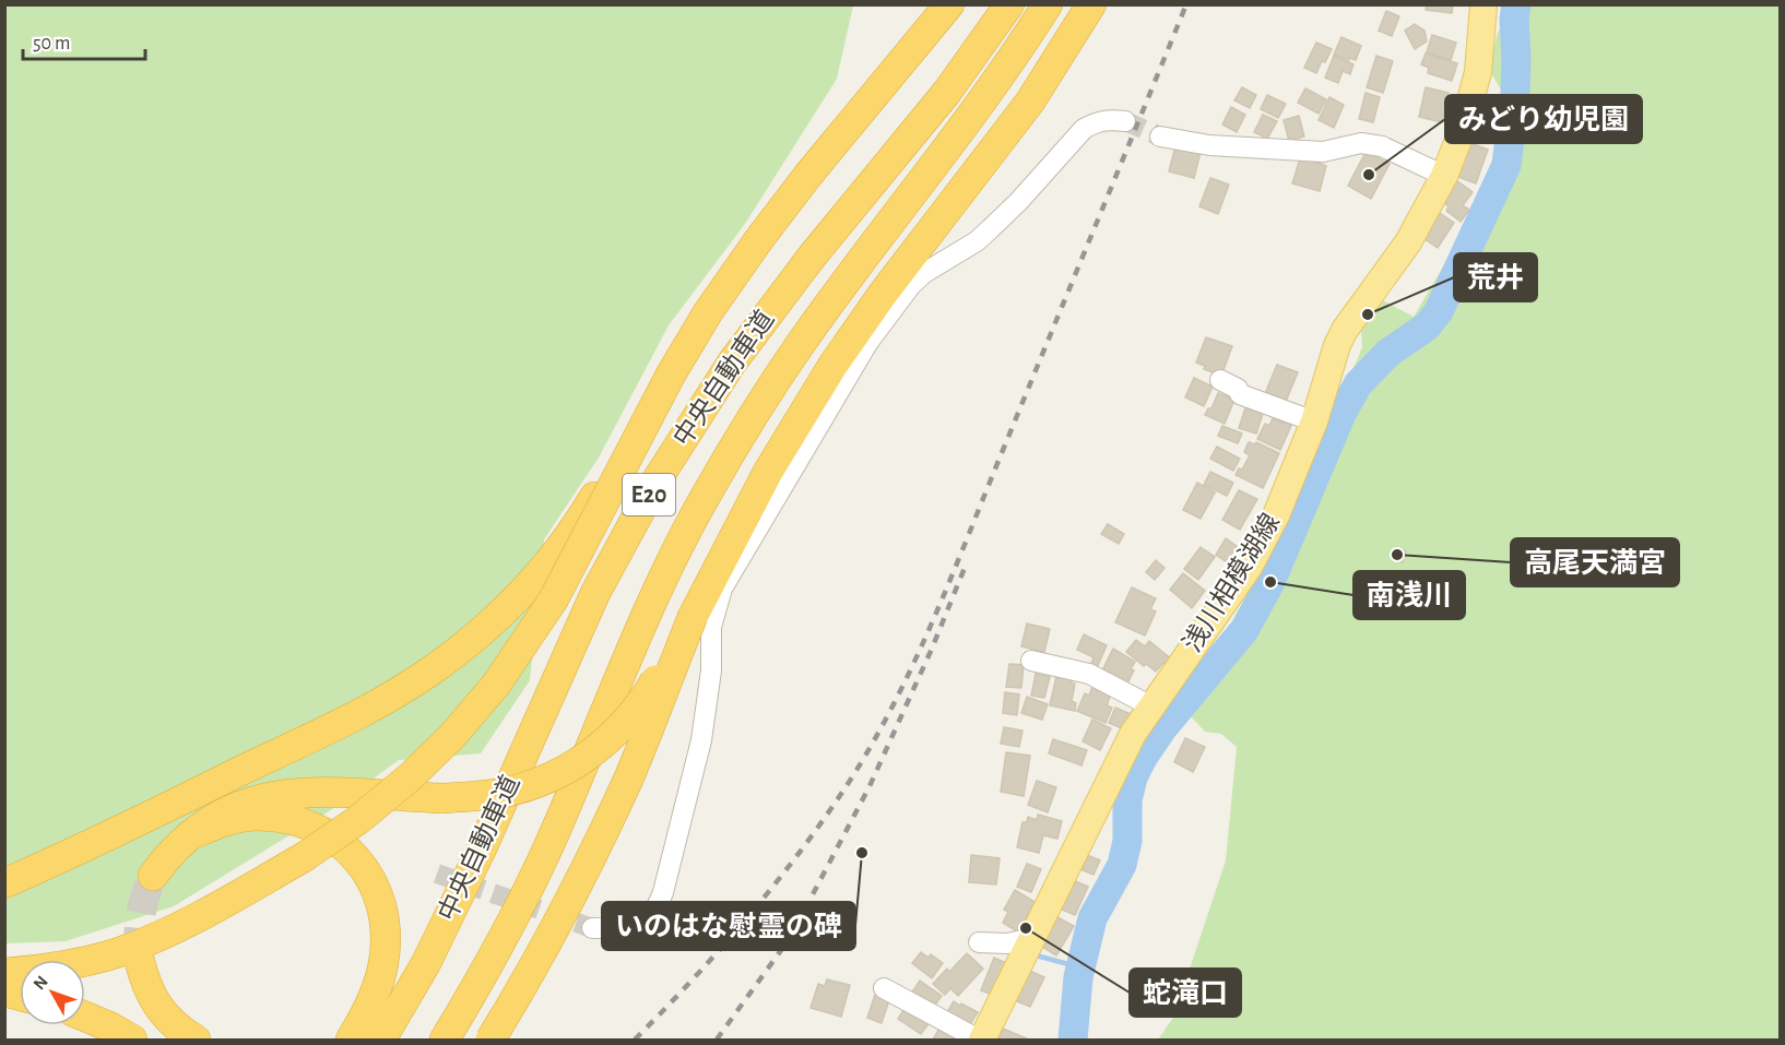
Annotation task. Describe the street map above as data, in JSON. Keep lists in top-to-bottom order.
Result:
{
  "streets": {
    "highway": ["中央自動車道", "E20"],
    "main road": ["浅川相模湖線"]
  },
  "places": [
    "みどり幼児園",
    "荒井",
    "高尾天満宮",
    "南浅川",
    "いのはな慰霊の碑",
    "蛇滝口"
  ],
  "scale_bar": "50 m",
  "north": "top left"
}
